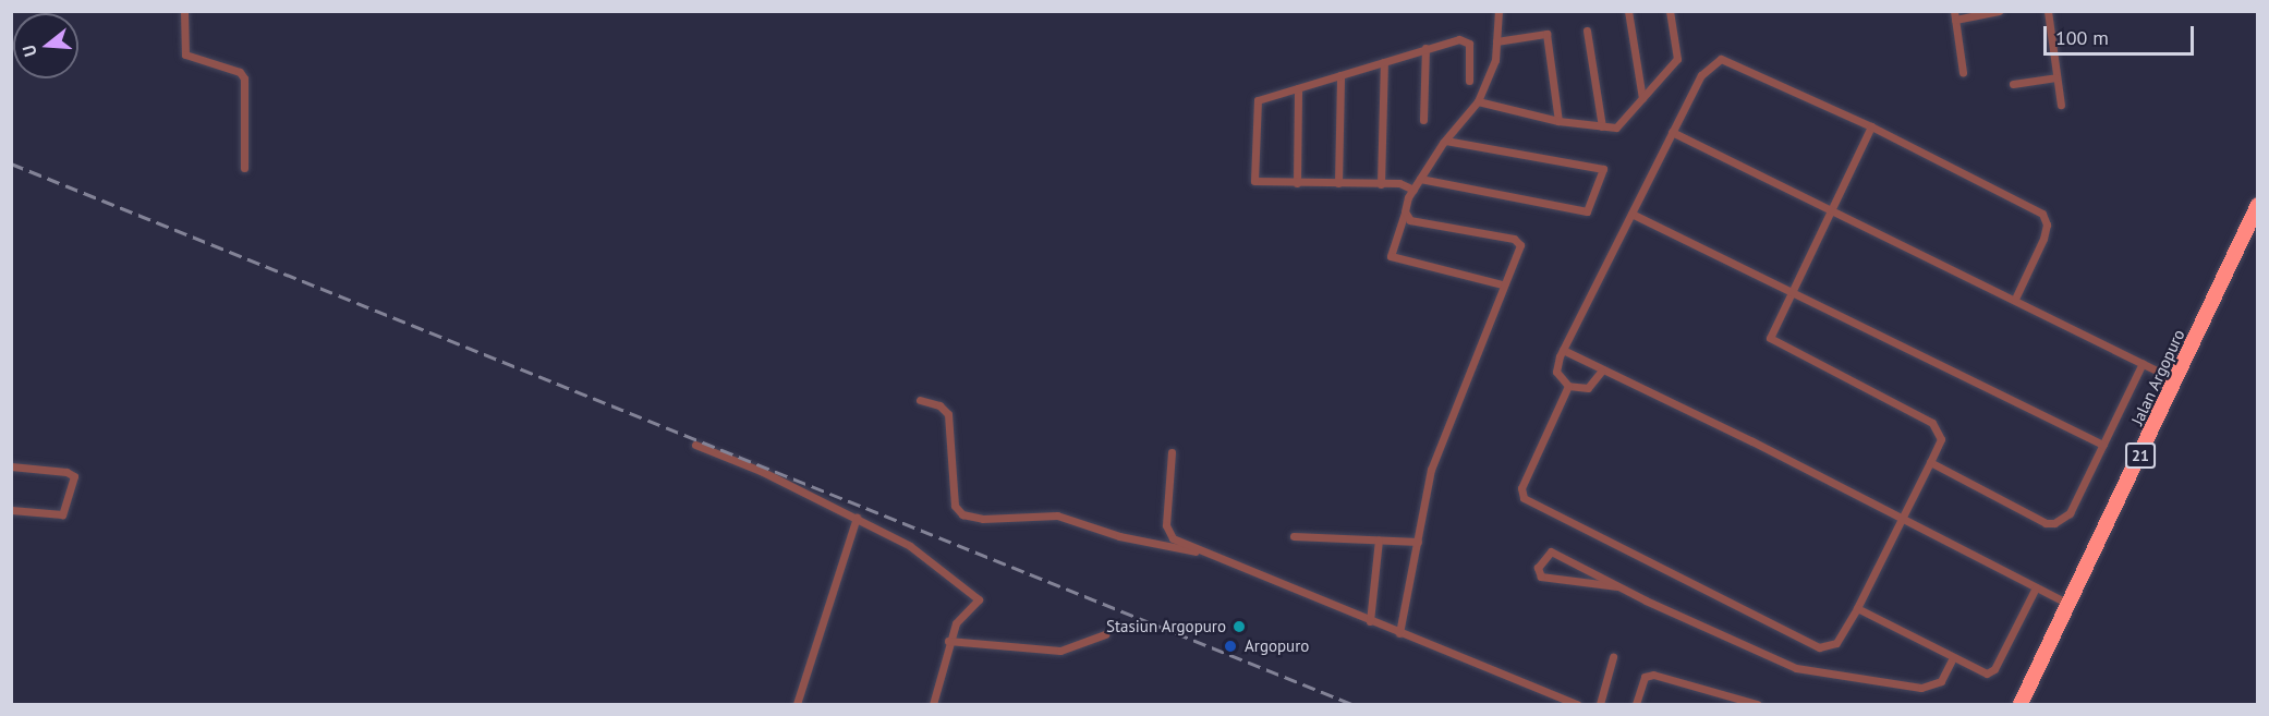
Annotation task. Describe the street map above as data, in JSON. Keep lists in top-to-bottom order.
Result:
{
  "streets": {
    "highway": ["Jalan Argopuro", "21"]
  },
  "places": ["Stasiun Argopuro", "Argopuro"],
  "scale_bar": "100 m",
  "north": "left"
}
